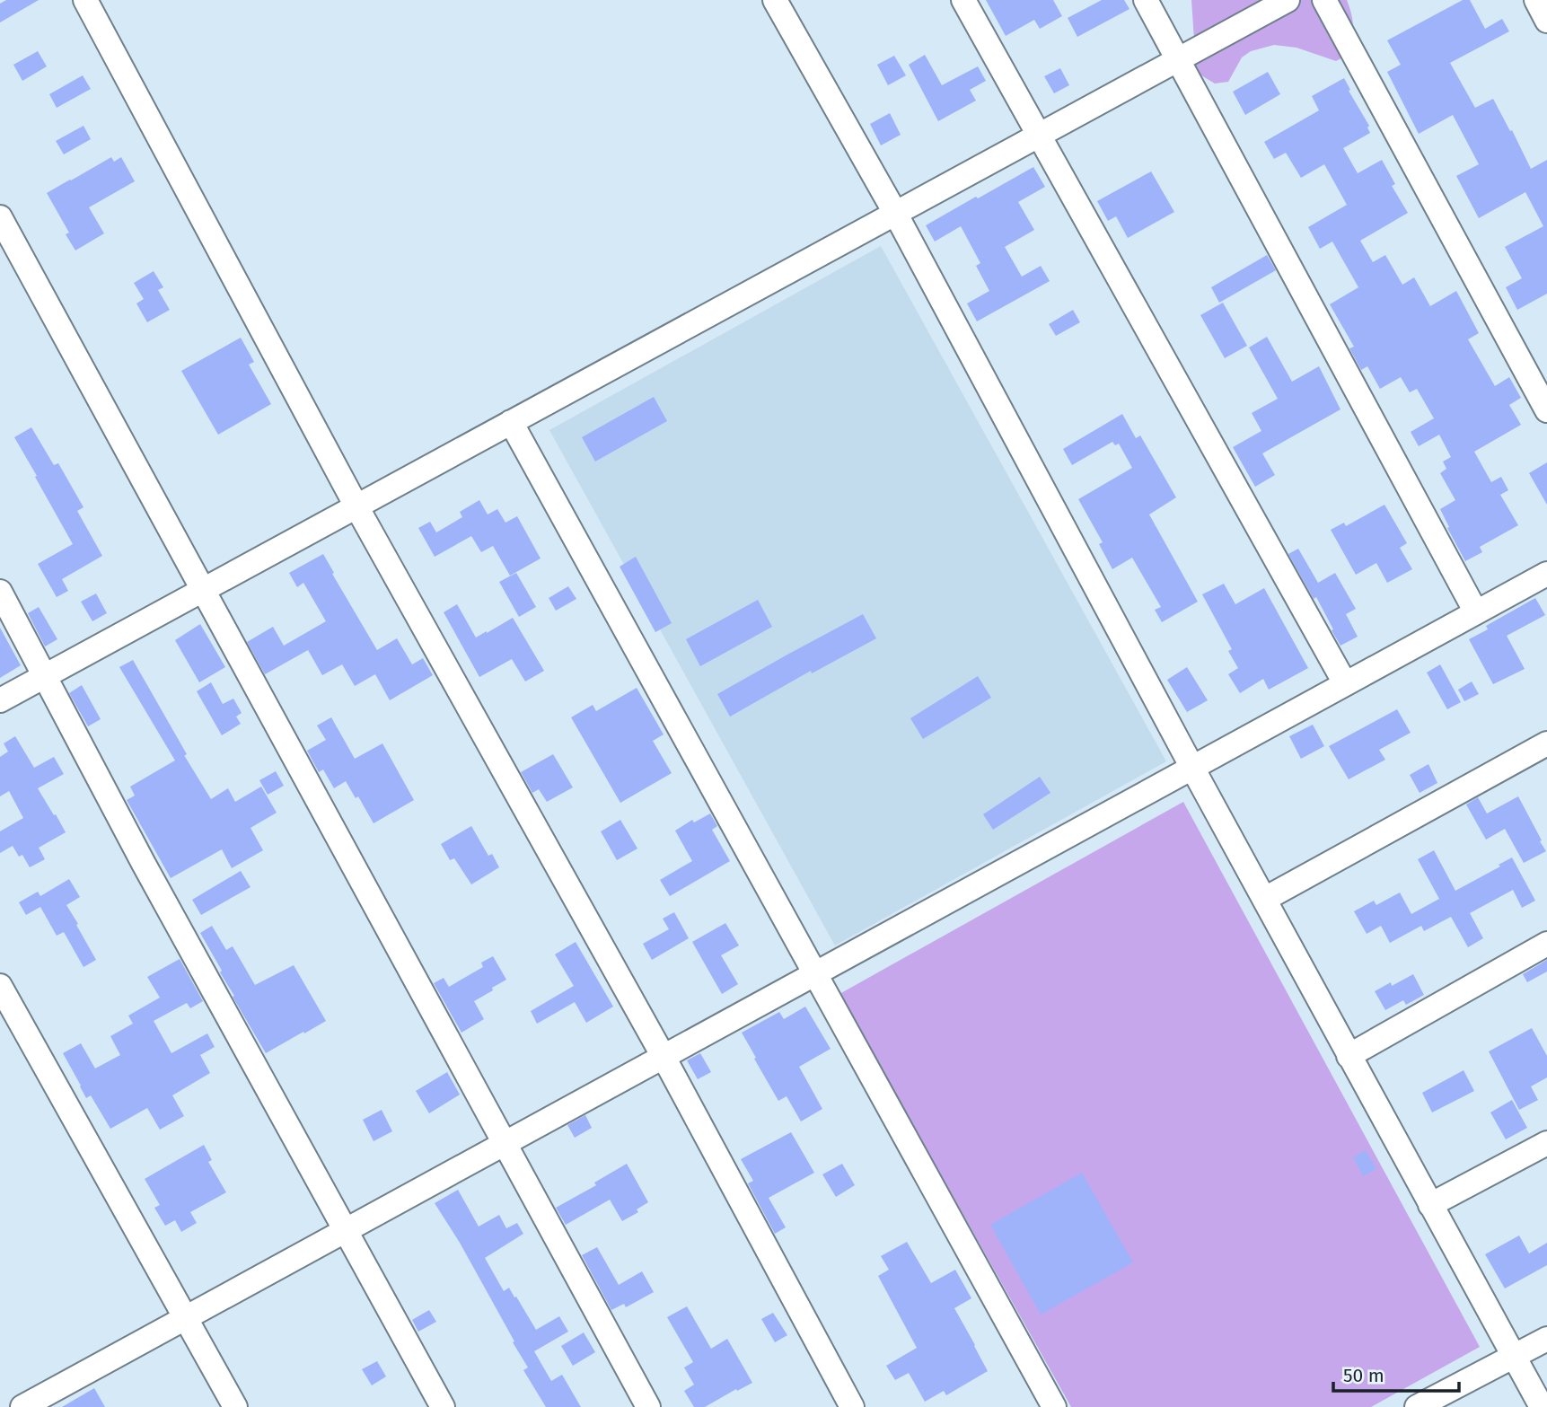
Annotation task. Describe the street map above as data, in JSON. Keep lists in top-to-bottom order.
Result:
{
  "scale_bar": "50 m"
}
